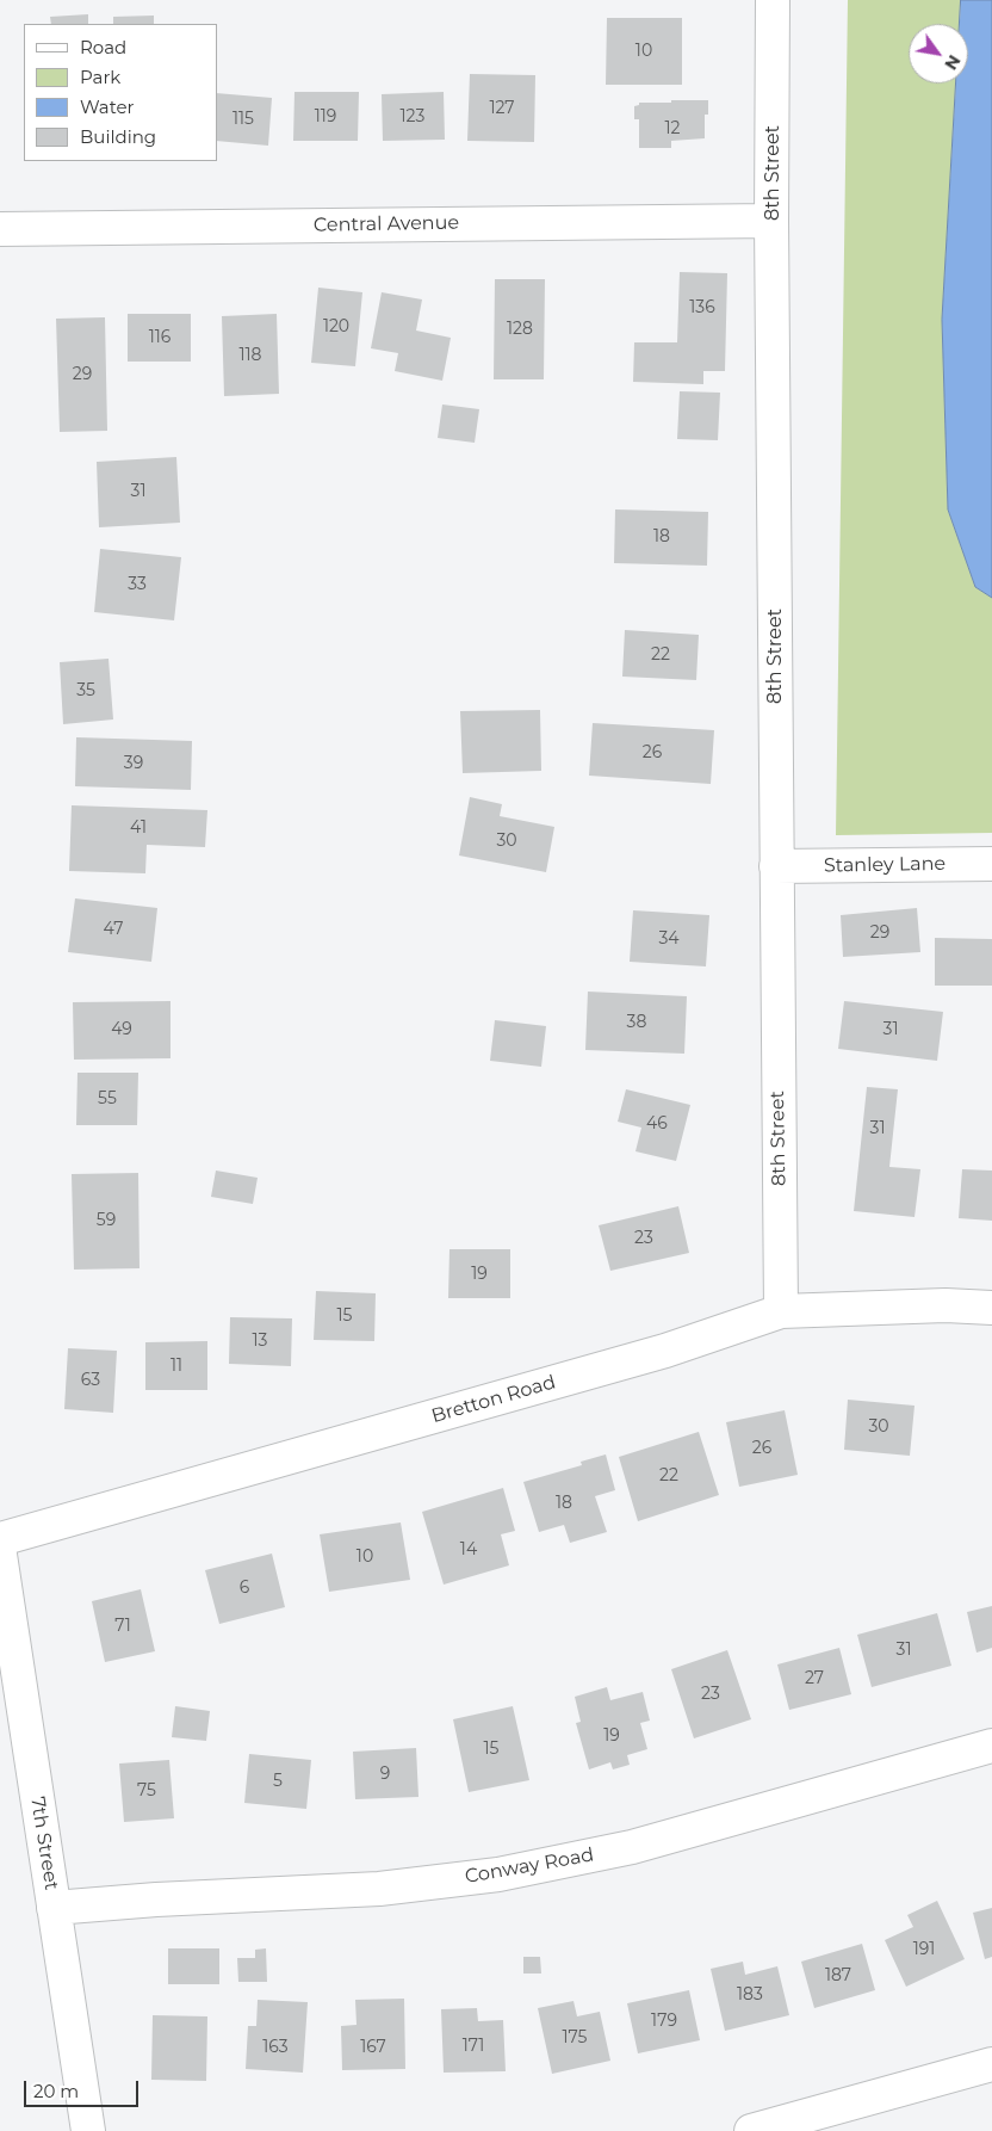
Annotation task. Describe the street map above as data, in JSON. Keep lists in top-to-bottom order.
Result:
{
  "streets": {
    "street": [
      "8th Street",
      "Central Avenue",
      "Stanley Lane",
      "Bretton Road",
      "7th Street",
      "Conway Road"
    ]
  },
  "crossings": [
    ["8th Street", "Central Avenue"],
    ["8th Street", "Stanley Lane"],
    ["8th Street", "Bretton Road"],
    ["7th Street", "Conway Road"]
  ],
  "house_numbers": [
    "10",
    "127",
    "119",
    "123",
    "115",
    "12",
    "136",
    "120",
    "128",
    "116",
    "118",
    "29",
    "31",
    "18",
    "33",
    "22",
    "35",
    "26",
    "39",
    "41",
    "30",
    "47",
    "29",
    "34",
    "38",
    "49",
    "31",
    "55",
    "46",
    "31",
    "59",
    "23",
    "19",
    "15",
    "13",
    "11",
    "63",
    "30",
    "26",
    "22",
    "18",
    "14",
    "10",
    "6",
    "71",
    "31",
    "27",
    "23",
    "19",
    "15",
    "9",
    "5",
    "75",
    "191",
    "187",
    "183",
    "179",
    "175",
    "171",
    "163",
    "167"
  ],
  "legend": [
    "Road",
    "Park",
    "Water",
    "Building"
  ],
  "scale_bar": "20 m",
  "north": "bottom right"
}
